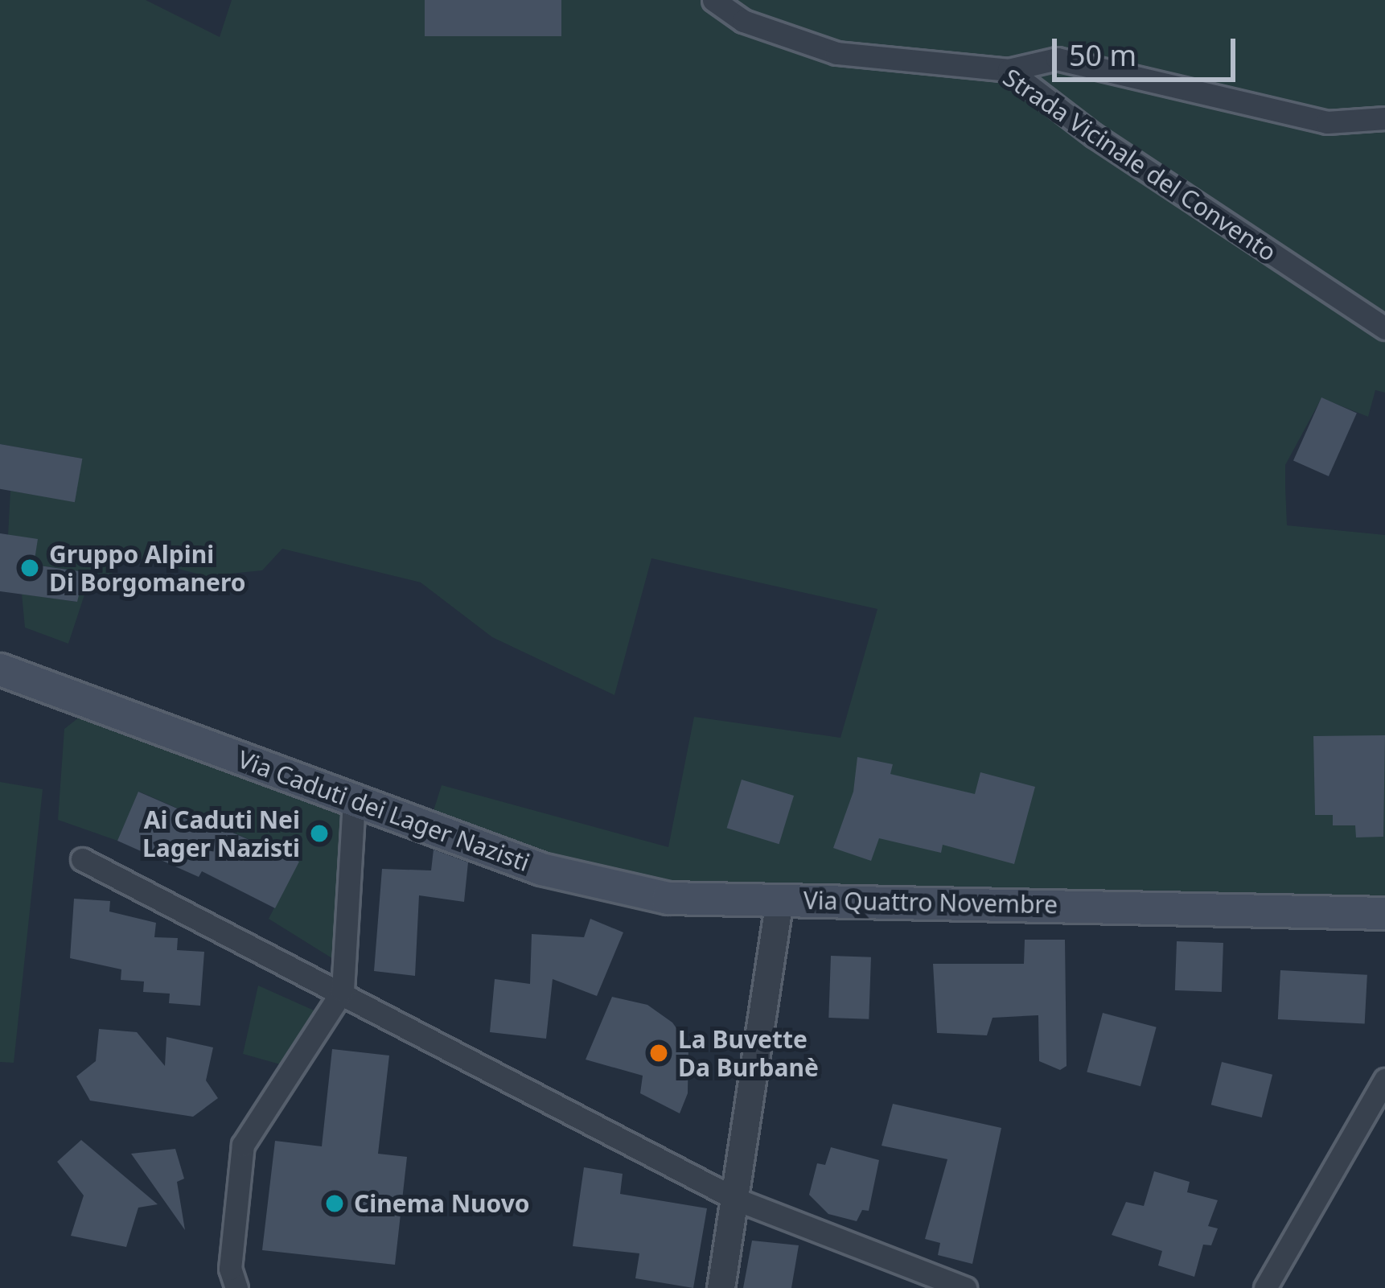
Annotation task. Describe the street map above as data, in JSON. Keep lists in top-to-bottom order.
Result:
{
  "streets": {
    "main road": ["Via Caduti dei Lager Nazisti", "Via Quattro Novembre"],
    "street": ["Strada Vicinale del Convento"]
  },
  "crossings": [
    ["Via Caduti dei Lager Nazisti", "Via Quattro Novembre"]
  ],
  "places": [
    "Gruppo Alpini Di Borgomanero",
    "Ai Caduti Nei Lager Nazisti",
    "La Buvette Da Burbanè",
    "Cinema Nuovo"
  ],
  "scale_bar": "50 m"
}
